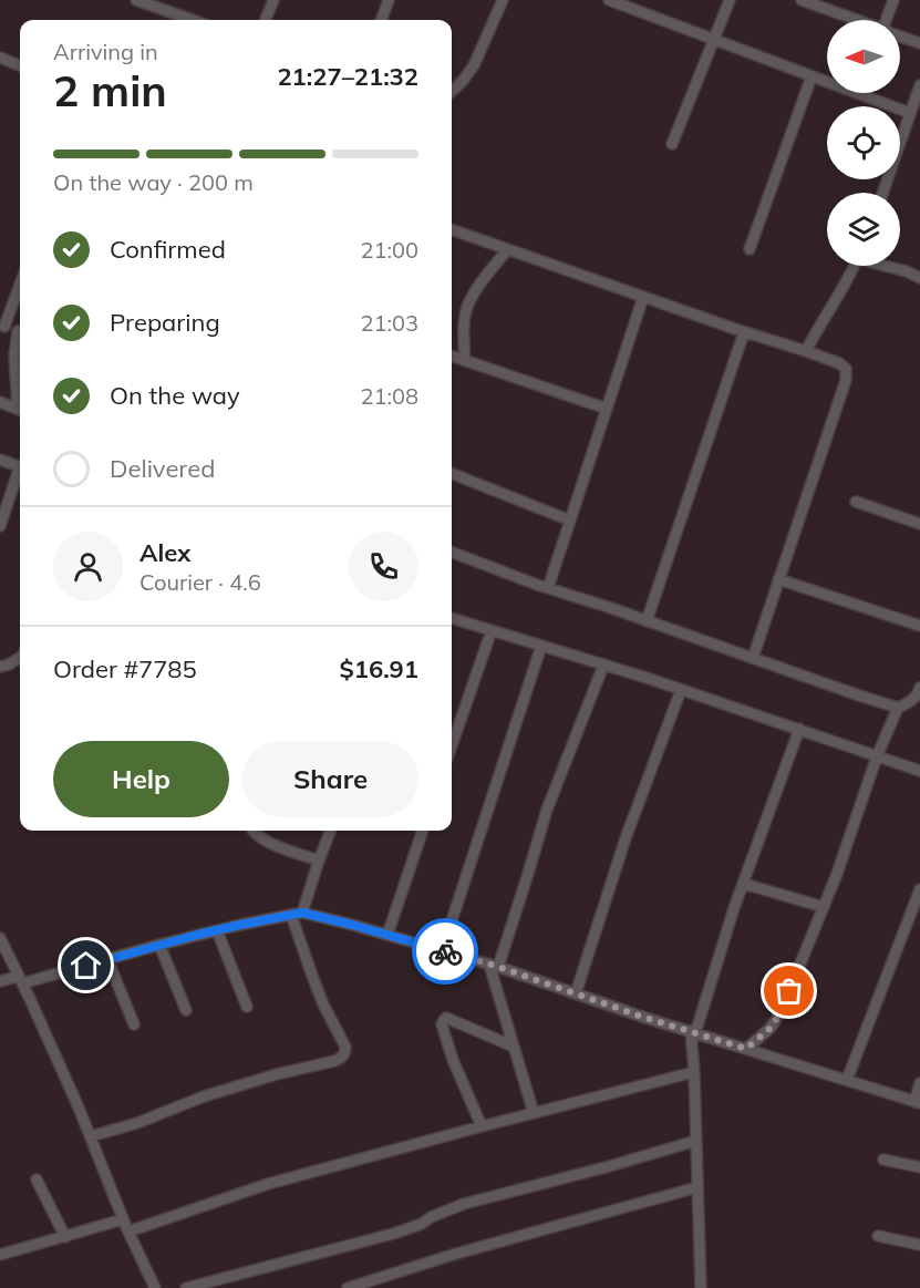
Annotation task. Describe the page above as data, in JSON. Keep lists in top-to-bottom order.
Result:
{
  "north": "left",
  "page": {
    "heading": ["2 min", "Arriving in", "21:27–21:32"],
    "panel": [
      "Alex",
      "Courier · 4.6",
      "Order #7785",
      "$16.91"
    ],
    "bar": "On the way · 200 m",
    "list": [
      ["Confirmed", "21:00"],
      ["Preparing", "21:03"],
      ["On the way", "21:08"],
      "Delivered"
    ],
    "buttons": ["Help", "Share"]
  }
}
